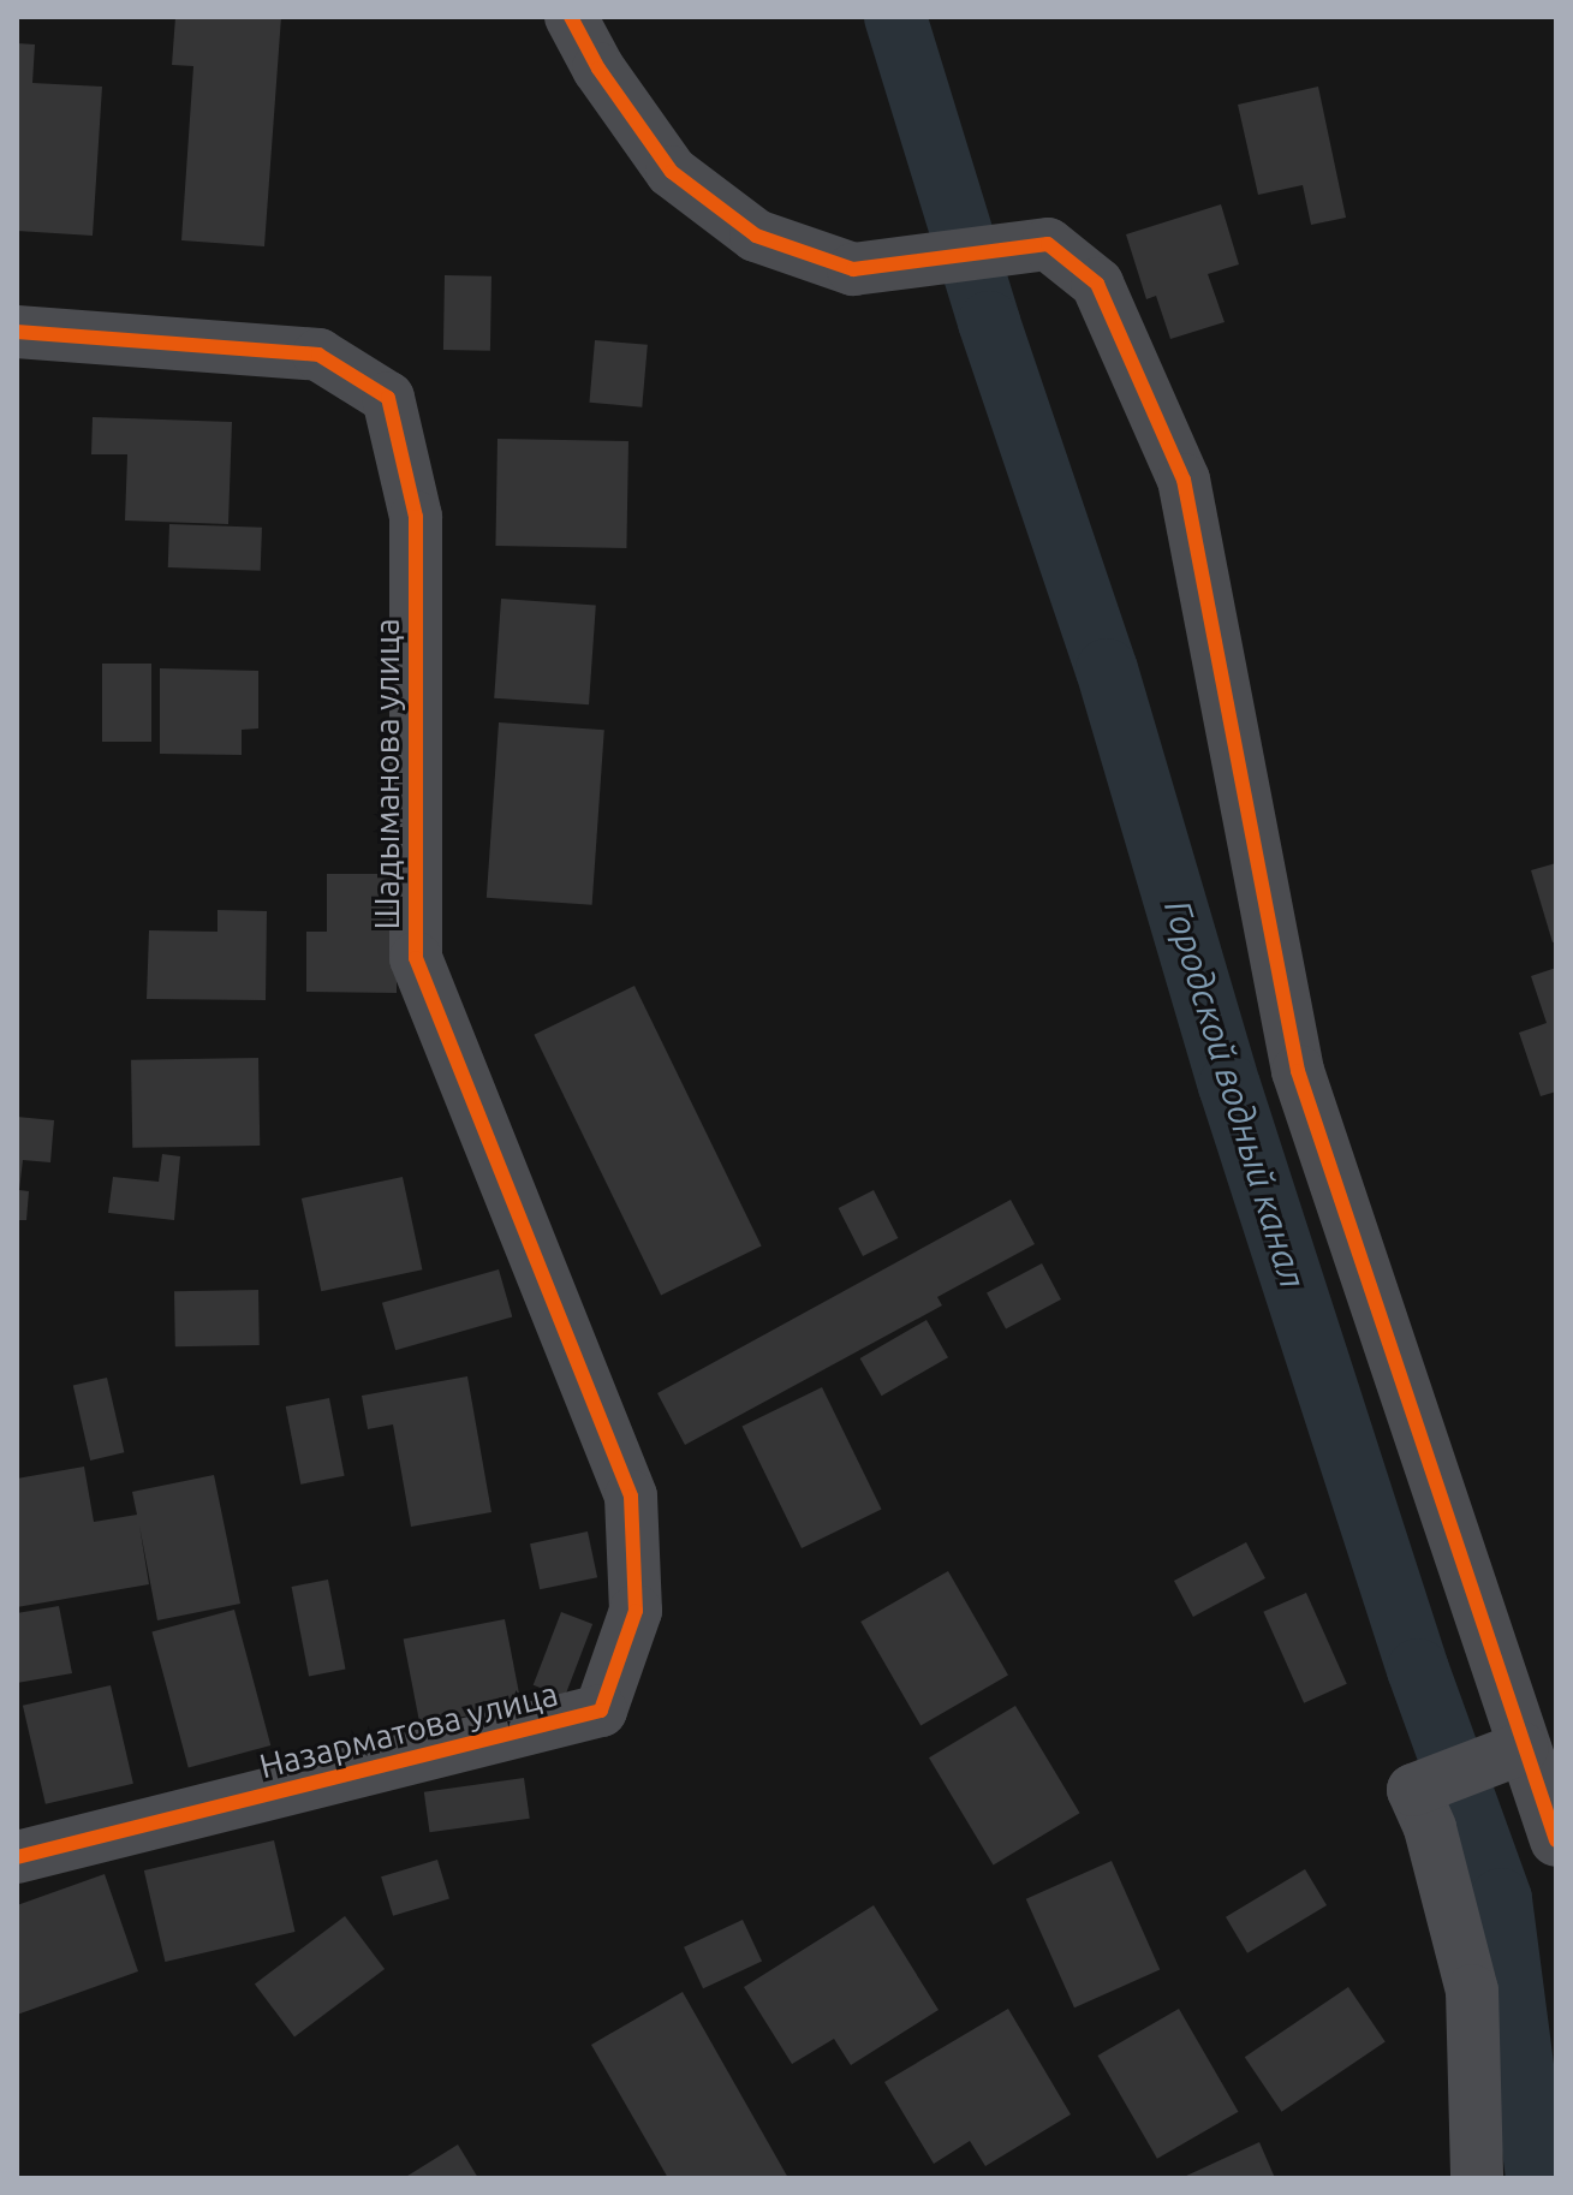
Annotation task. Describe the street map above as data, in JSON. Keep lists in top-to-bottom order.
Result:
{
  "streets": {
    "street": ["Шадыманова улица", "Назарматова улица"]
  },
  "crossings": [
    ["Шадыманова улица", "Назарматова улица"]
  ],
  "water": ["Городской водный канал"]
}
